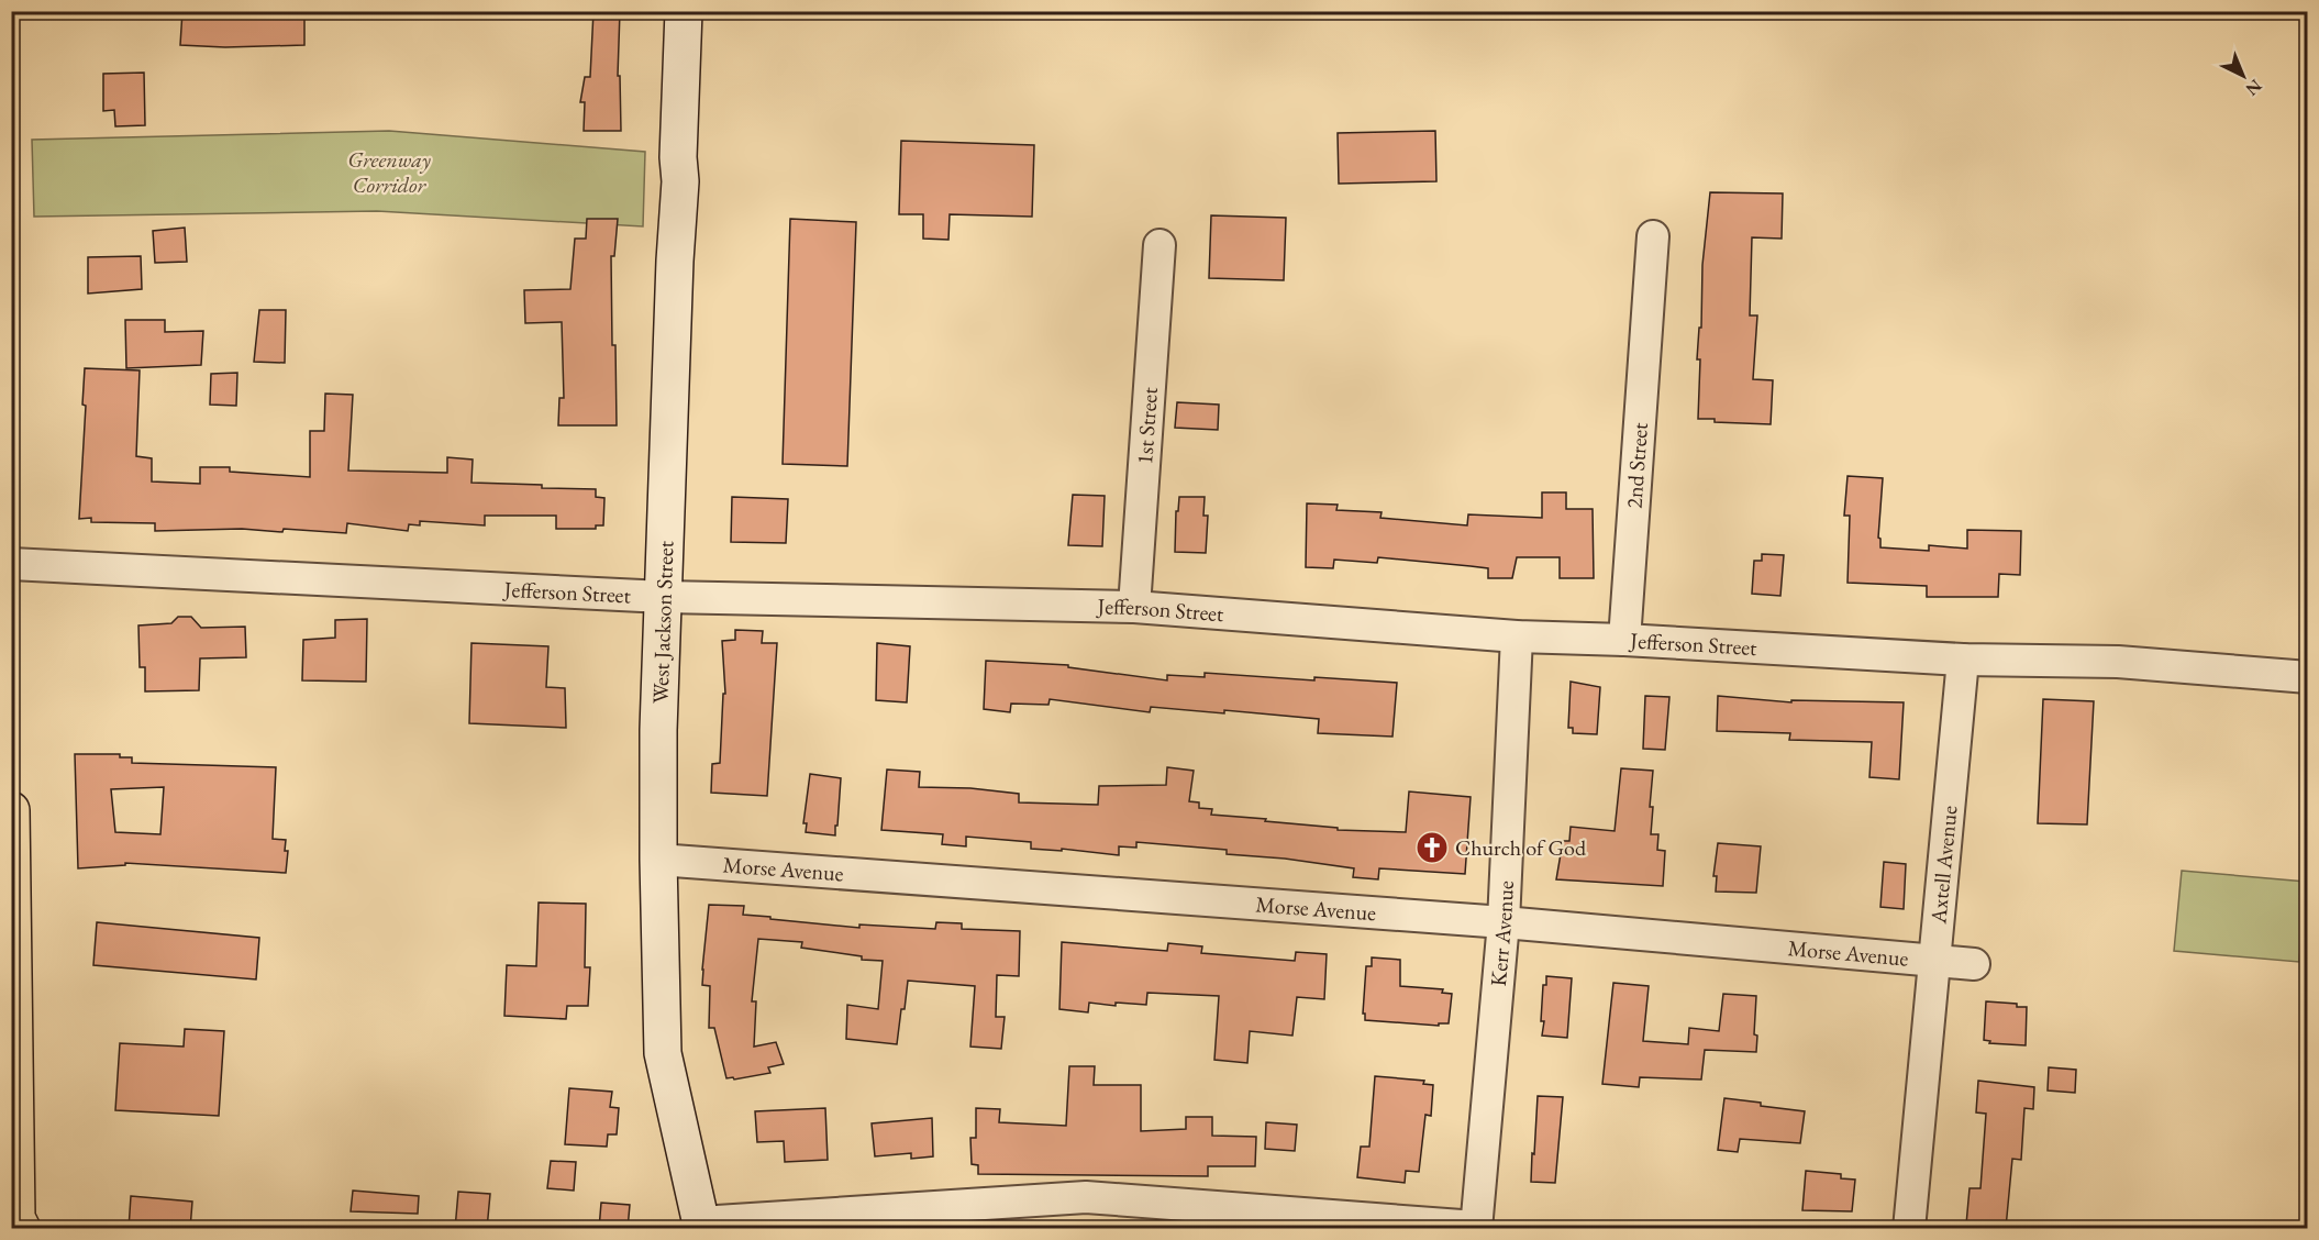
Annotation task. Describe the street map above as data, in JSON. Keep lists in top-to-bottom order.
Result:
{
  "streets": {
    "street": [
      "1st Street",
      "2nd Street",
      "Jefferson Street",
      "West Jackson Street",
      "Axtell Avenue",
      "Morse Avenue",
      "Kerr Avenue"
    ]
  },
  "crossings": [
    ["1st Street", "Jefferson Street"],
    ["2nd Street", "Jefferson Street"],
    ["Jefferson Street", "West Jackson Street"],
    ["Jefferson Street", "Axtell Avenue"],
    ["Jefferson Street", "Kerr Avenue"],
    ["West Jackson Street", "Morse Avenue"],
    ["Axtell Avenue", "Morse Avenue"],
    ["Morse Avenue", "Kerr Avenue"]
  ],
  "parks": ["Greenway Corridor"],
  "places": {
    "church": ["Church of God"]
  },
  "north": "bottom right"
}
